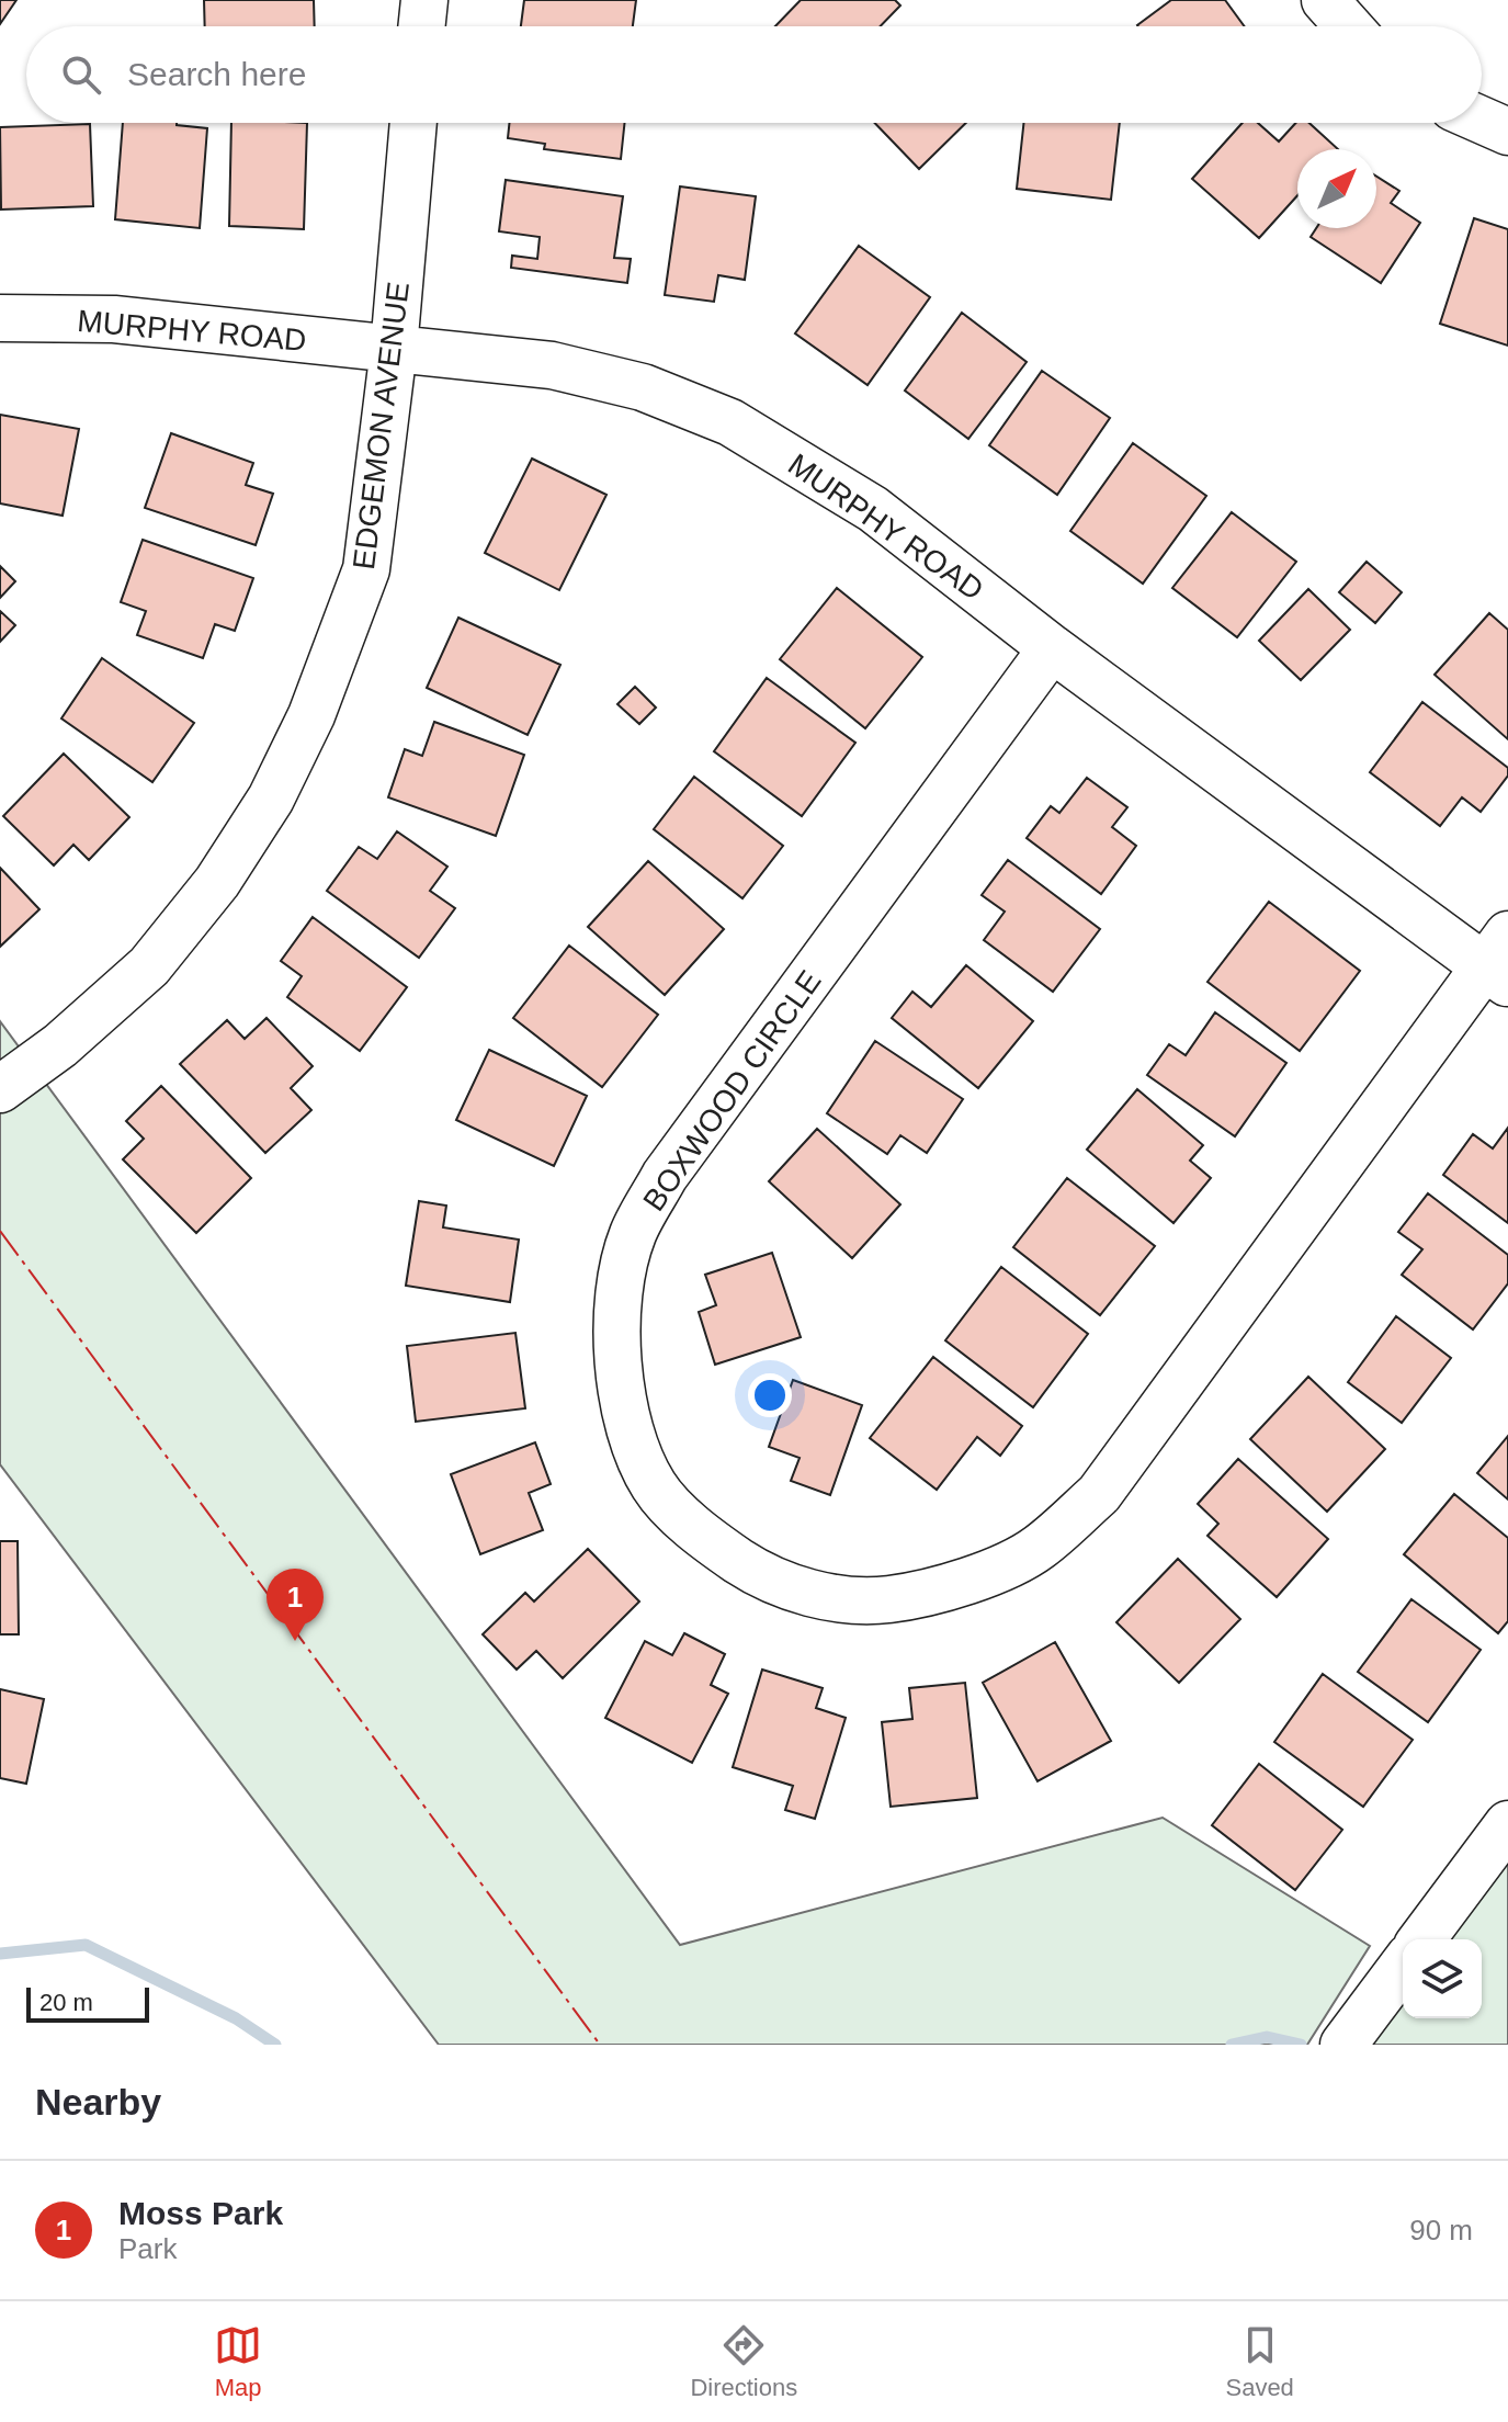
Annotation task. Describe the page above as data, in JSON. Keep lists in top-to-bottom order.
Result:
{
  "streets": {
    "street": ["MURPHY ROAD", "EDGEMON AVENUE", "BOXWOOD CIRCLE"]
  },
  "crossings": [
    ["MURPHY ROAD", "EDGEMON AVENUE"],
    ["MURPHY ROAD", "BOXWOOD CIRCLE"]
  ],
  "scale_bar": "20 m",
  "north": "top right",
  "page": {
    "search": "Search here",
    "pins": "1",
    "scale": "20 m",
    "heading": "Nearby",
    "list": [
      {
        "mark": "1",
        "name": "Moss Park",
        "note": "Park",
        "value": "90 m"
      }
    ],
    "nav": ["Map", "Directions", "Saved"]
  }
}
